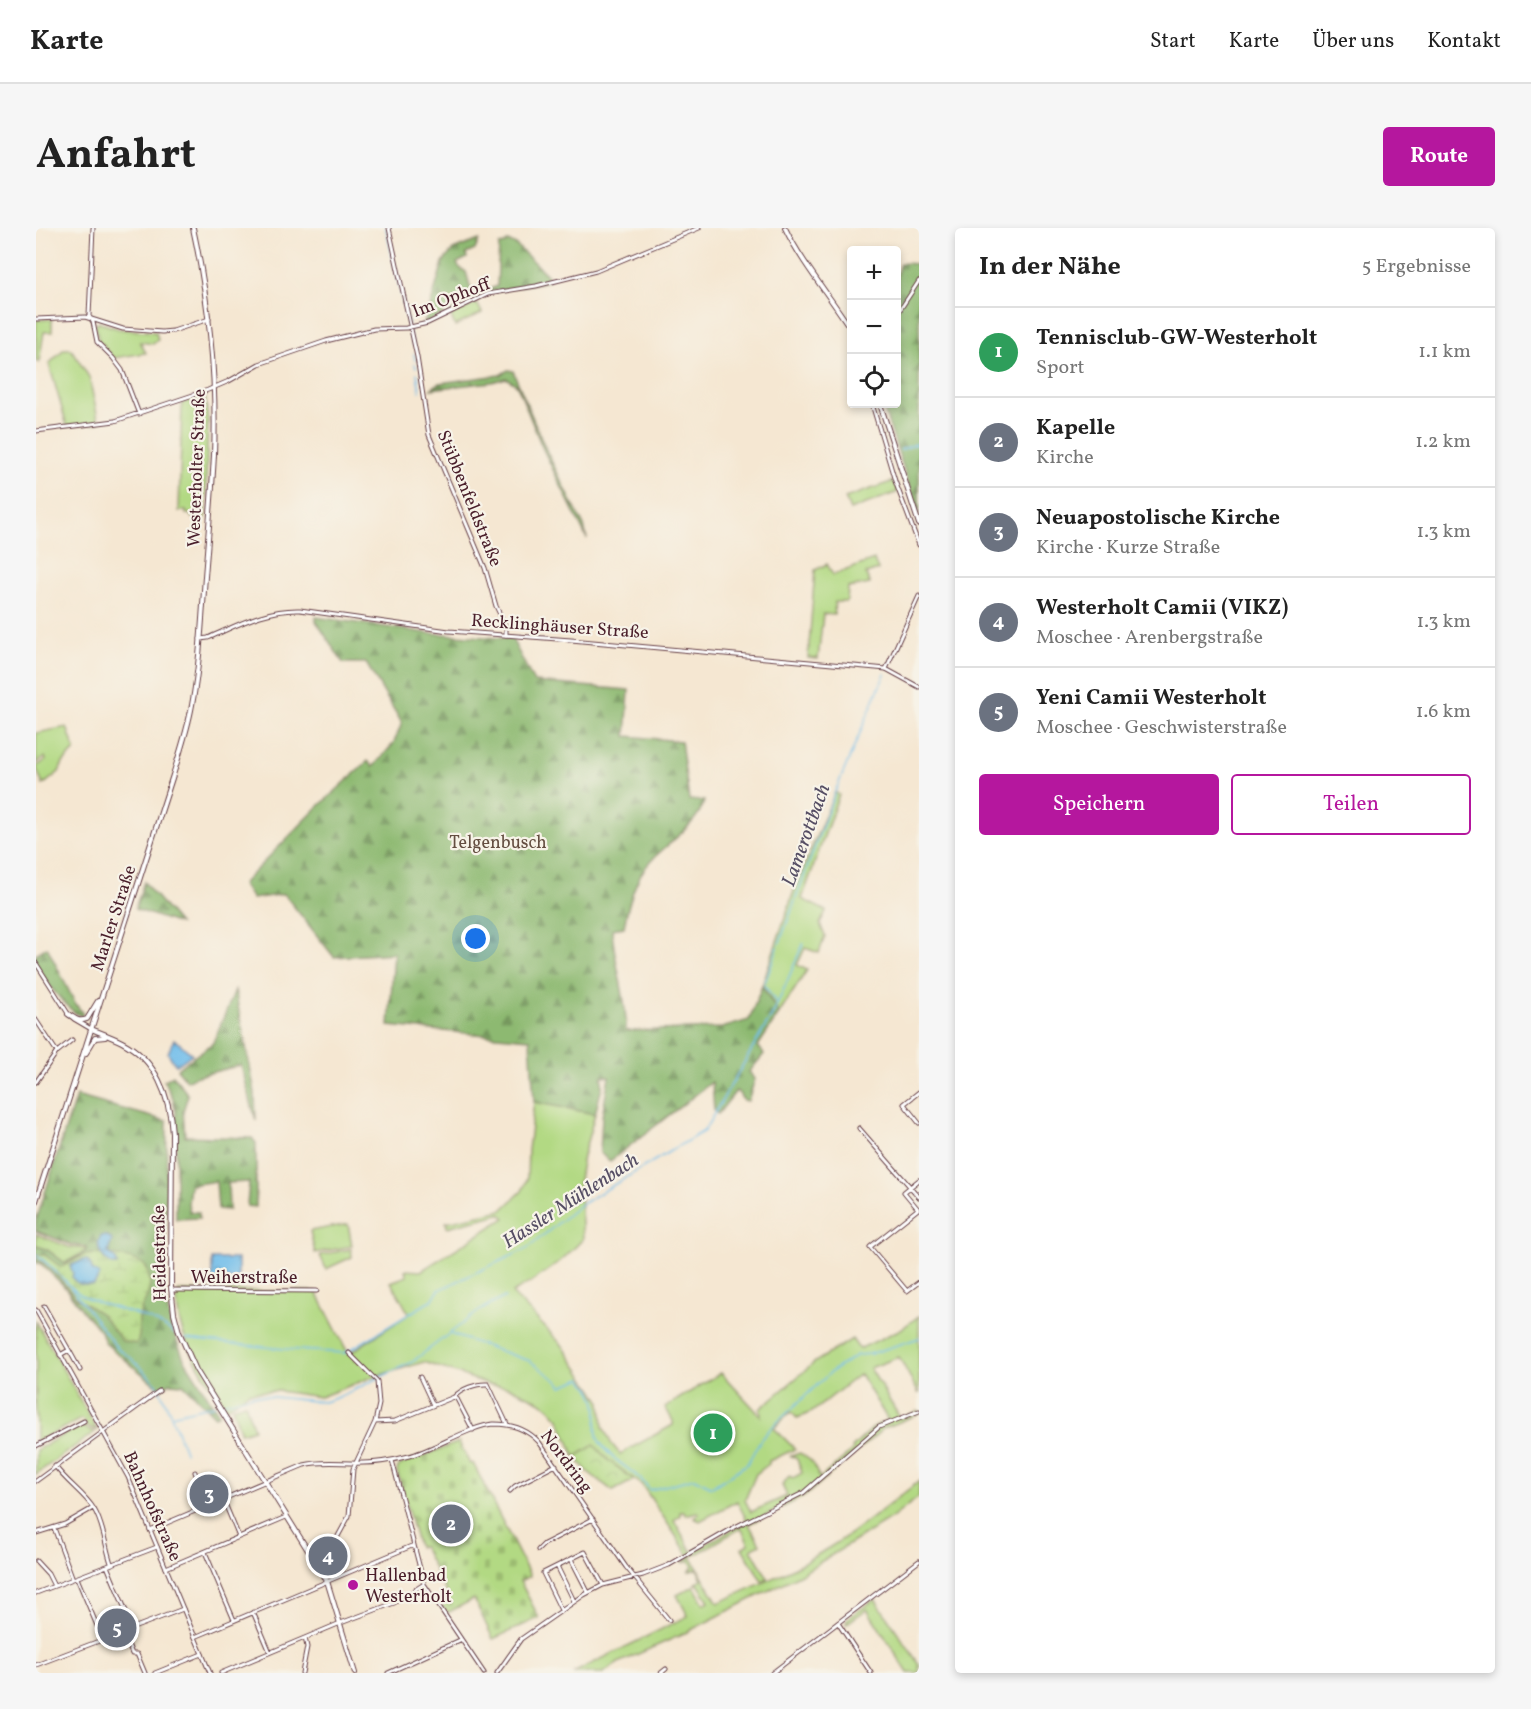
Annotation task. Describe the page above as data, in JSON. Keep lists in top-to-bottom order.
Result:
{
  "streets": {
    "main road": ["Westerholter Straße", "Marler Straße", "Heidestraße"],
    "street": [
      "Im Ophoff",
      "Stübbenfeldstraße",
      "Recklinghäuser Straße",
      "Weiherstraße",
      "Nordring",
      "Bahnhofstraße"
    ]
  },
  "crossings": [
    ["Im Ophoff", "Westerholter Straße"],
    ["Im Ophoff", "Stübbenfeldstraße"],
    ["Westerholter Straße", "Recklinghäuser Straße"],
    ["Westerholter Straße", "Marler Straße"],
    ["Stübbenfeldstraße", "Recklinghäuser Straße"],
    ["Recklinghäuser Straße", "Marler Straße"],
    ["Marler Straße", "Heidestraße"],
    ["Heidestraße", "Weiherstraße"]
  ],
  "water": ["Lamerottbach", "Hassler Mühlenbach"],
  "parks": ["Telgenbusch"],
  "places": ["Hallenbad Westerholt"],
  "page": {
    "header": "Karte",
    "nav": [
      "Start",
      "Karte",
      "Über uns",
      "Kontakt"
    ],
    "title": "Anfahrt",
    "buttons": [
      "Route",
      ["Speichern", "Teilen"]
    ],
    "heading": ["In der Nähe", "5 Ergebnisse"],
    "map_buttons": ["+", "−"],
    "list": [
      {
        "mark": "1",
        "name": "Tennisclub-GW-Westerholt",
        "note": "Sport",
        "value": "1.1 km"
      },
      {
        "mark": "2",
        "name": "Kapelle",
        "note": "Kirche",
        "value": "1.2 km"
      },
      {
        "mark": "3",
        "name": "Neuapostolische Kirche",
        "note": "Kirche · Kurze Straße",
        "value": "1.3 km"
      },
      {
        "mark": "4",
        "name": "Westerholt Camii (VIKZ)",
        "note": "Moschee · Arenbergstraße",
        "value": "1.3 km"
      },
      {
        "mark": "5",
        "name": "Yeni Camii Westerholt",
        "note": "Moschee · Geschwisterstraße",
        "value": "1.6 km"
      }
    ],
    "pins": [
      "1",
      "3",
      "2",
      "4",
      "5"
    ]
  }
}
